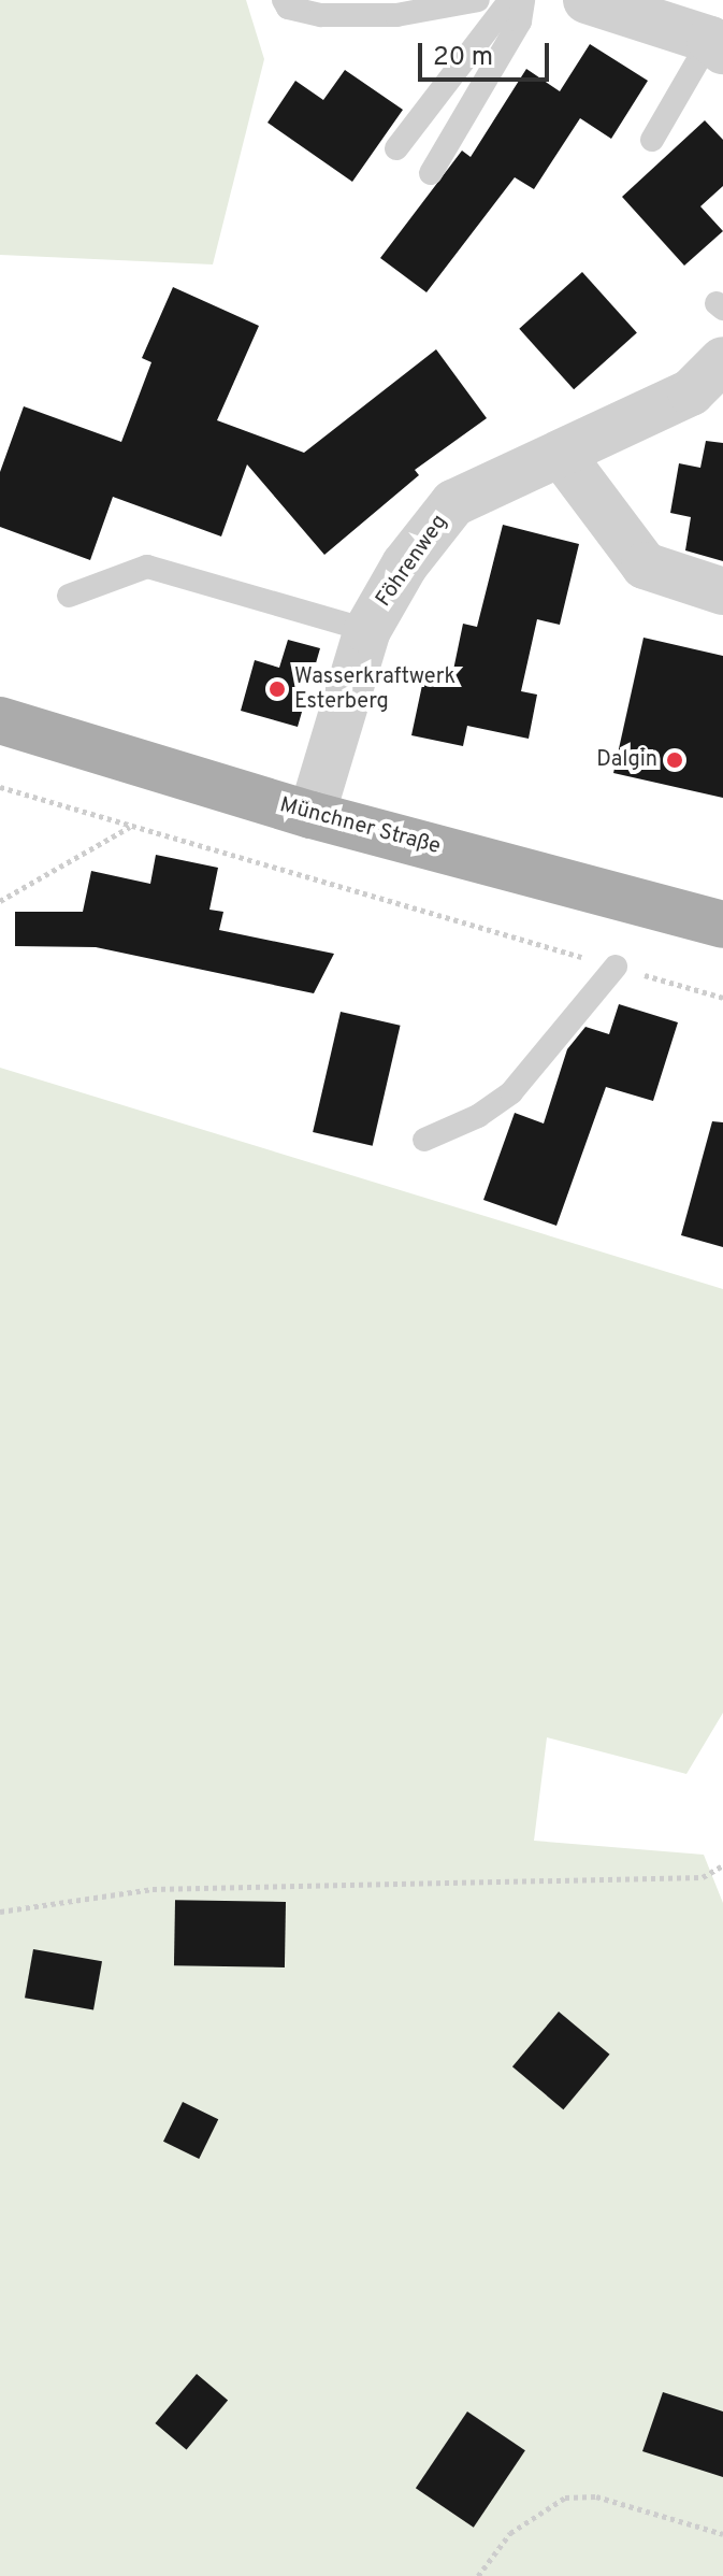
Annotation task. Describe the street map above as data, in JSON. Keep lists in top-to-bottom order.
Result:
{
  "streets": {
    "main road": ["Münchner Straße"],
    "street": ["Föhrenweg"]
  },
  "crossings": [
    ["Föhrenweg", "Münchner Straße"]
  ],
  "places": ["Wasserkraftwerk Esterberg", "Dalgin"],
  "scale_bar": "20 m"
}
